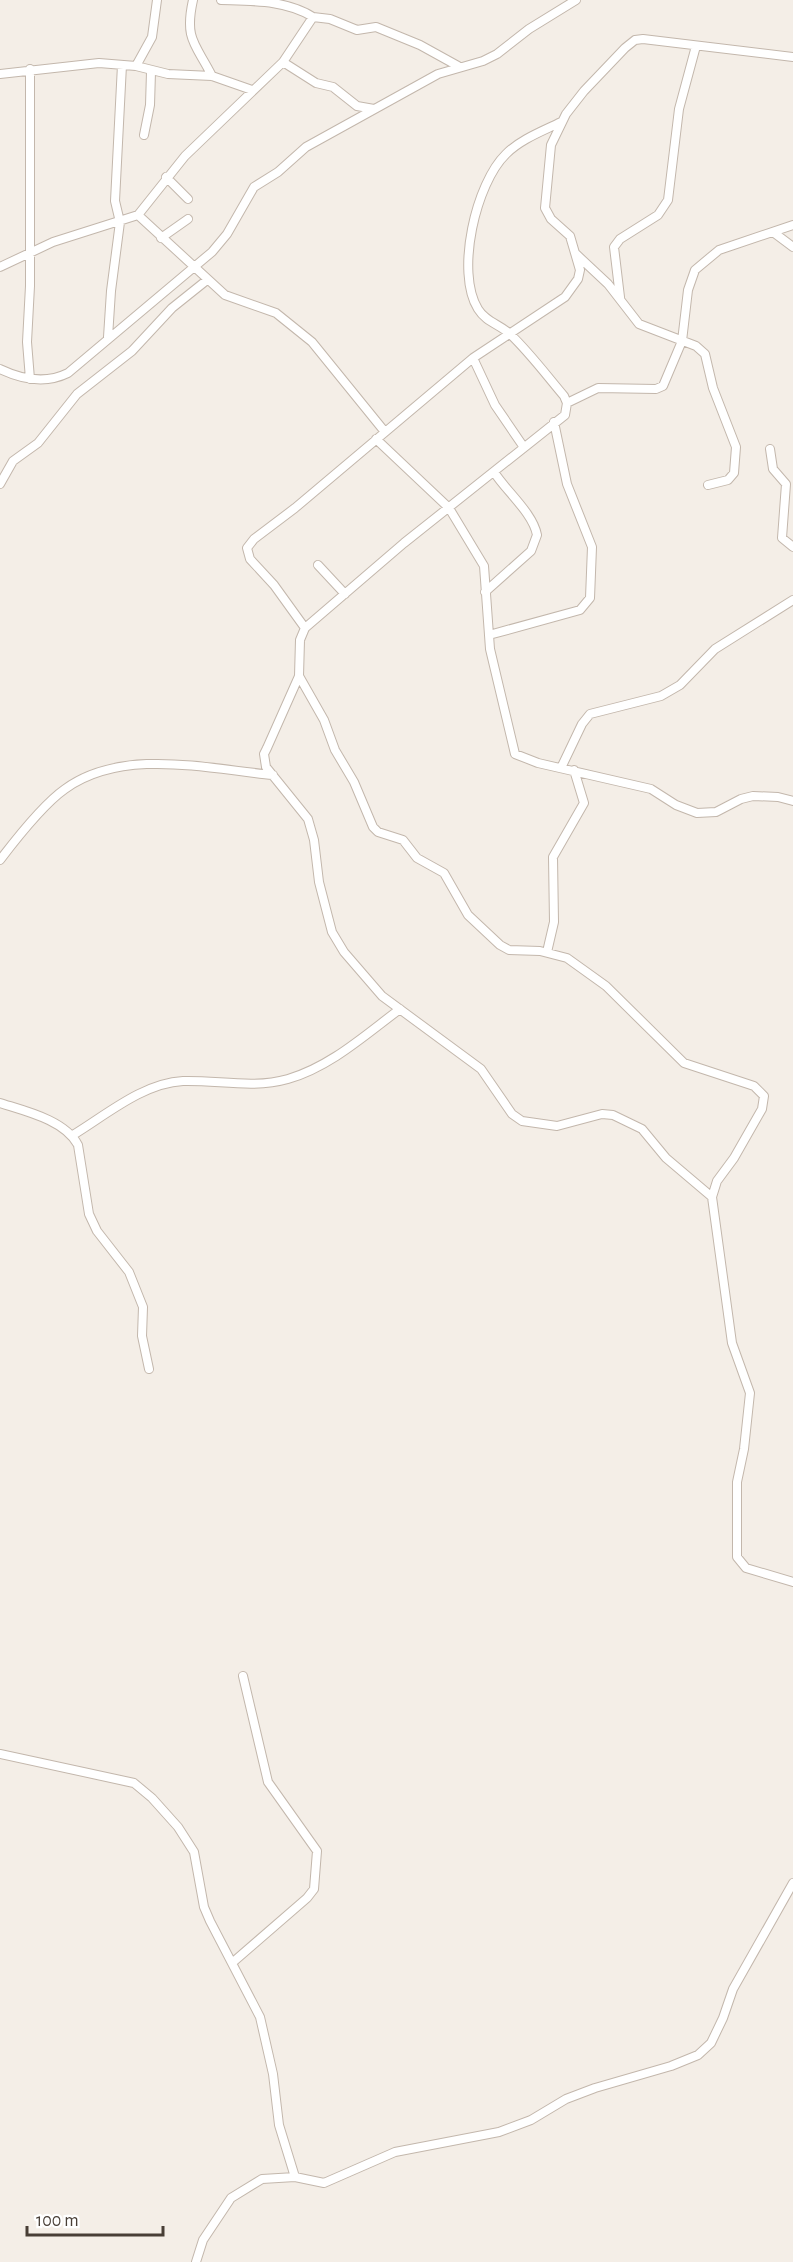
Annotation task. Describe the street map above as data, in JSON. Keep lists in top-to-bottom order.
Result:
{
  "scale_bar": "100 m"
}
